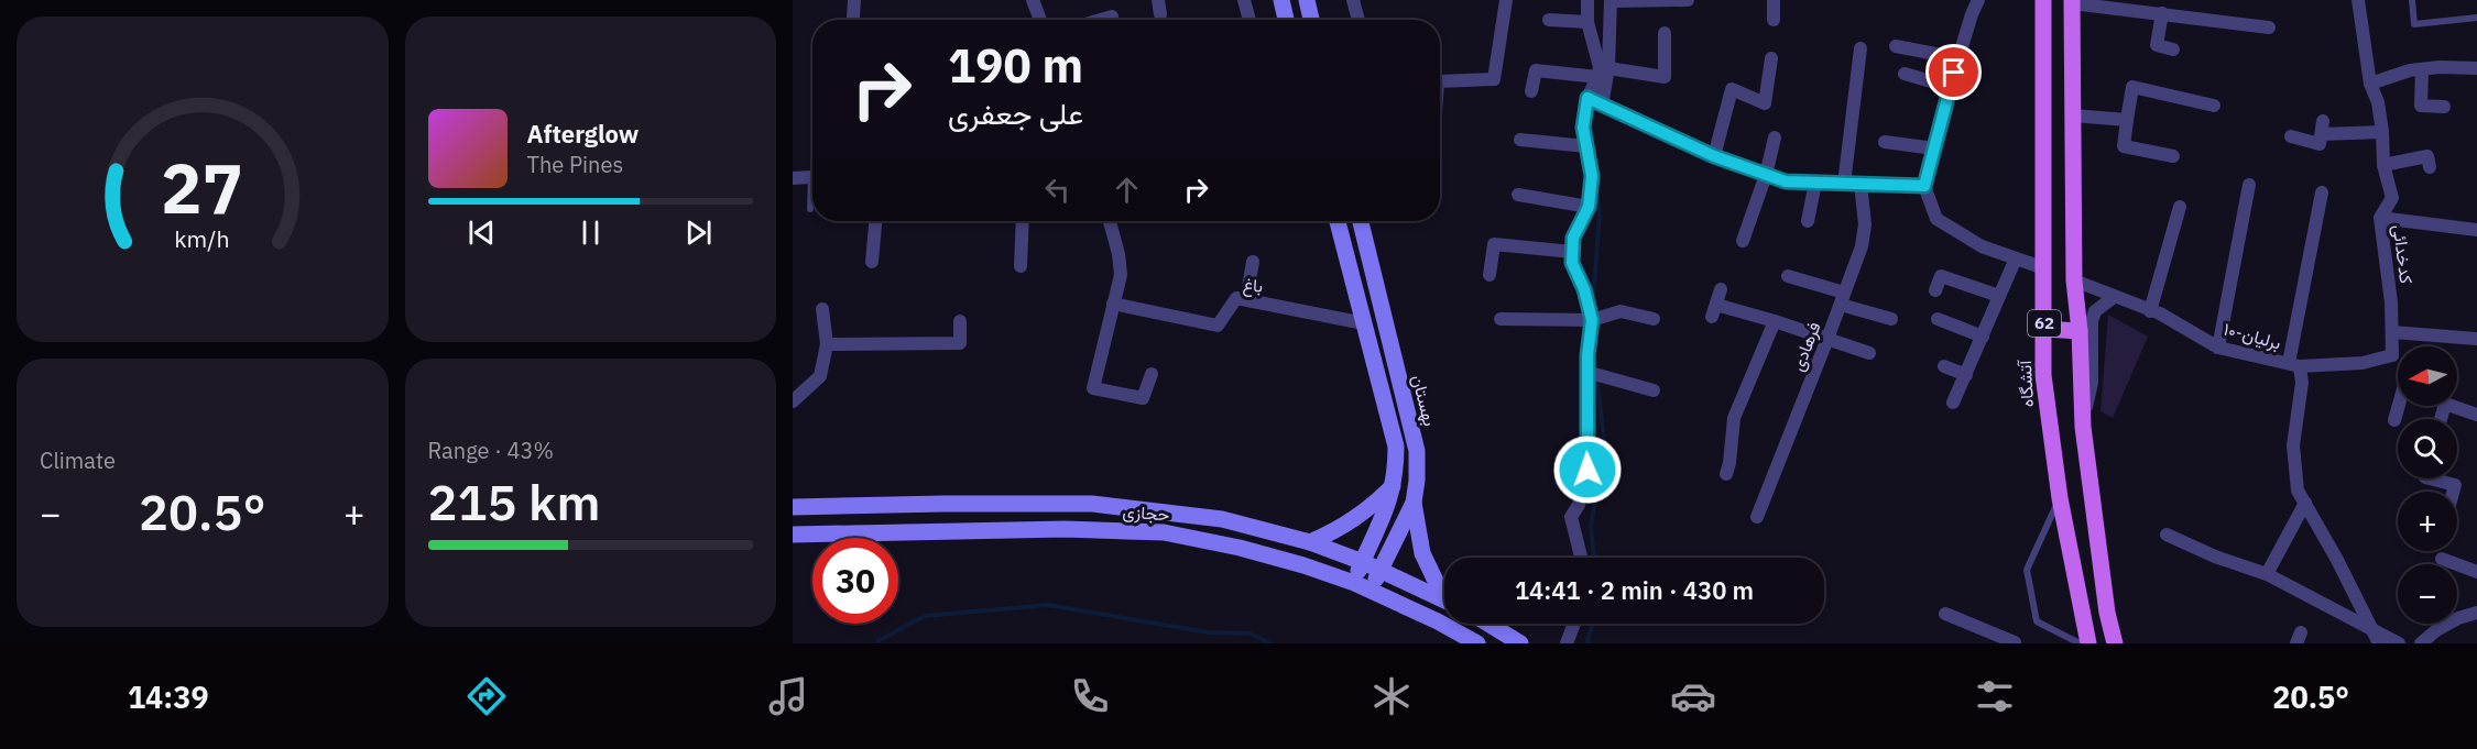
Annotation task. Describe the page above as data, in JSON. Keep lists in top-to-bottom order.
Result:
{
  "streets": {
    "main road": [
      "62",
      "آتشگاه",
      "بهستان",
      "حجازی"
    ],
    "street": [
      "کدخدائی",
      "باغ",
      "۱۰-برلیان",
      "فرهادی"
    ]
  },
  "crossings": [
    ["کدخدائی", "۱۰-برلیان"],
    ["62", "۱۰-برلیان"],
    ["بهستان", "حجازی"]
  ],
  "north": "left",
  "page": {
    "turn": ["190 m", "علی جعفری"],
    "song": ["Afterglow", "The Pines"],
    "map_buttons": ["+", "−"],
    "tile": [
      "Climate",
      ["Range · 43%", "215 km"]
    ],
    "heat": ["−", "20.5°", "+"],
    "limit": "30",
    "trip": "14:41 · 2 min · 430 m",
    "tabs": ["14:39", "20.5°"],
    "gauge": ["27", "km/h"]
  }
}
